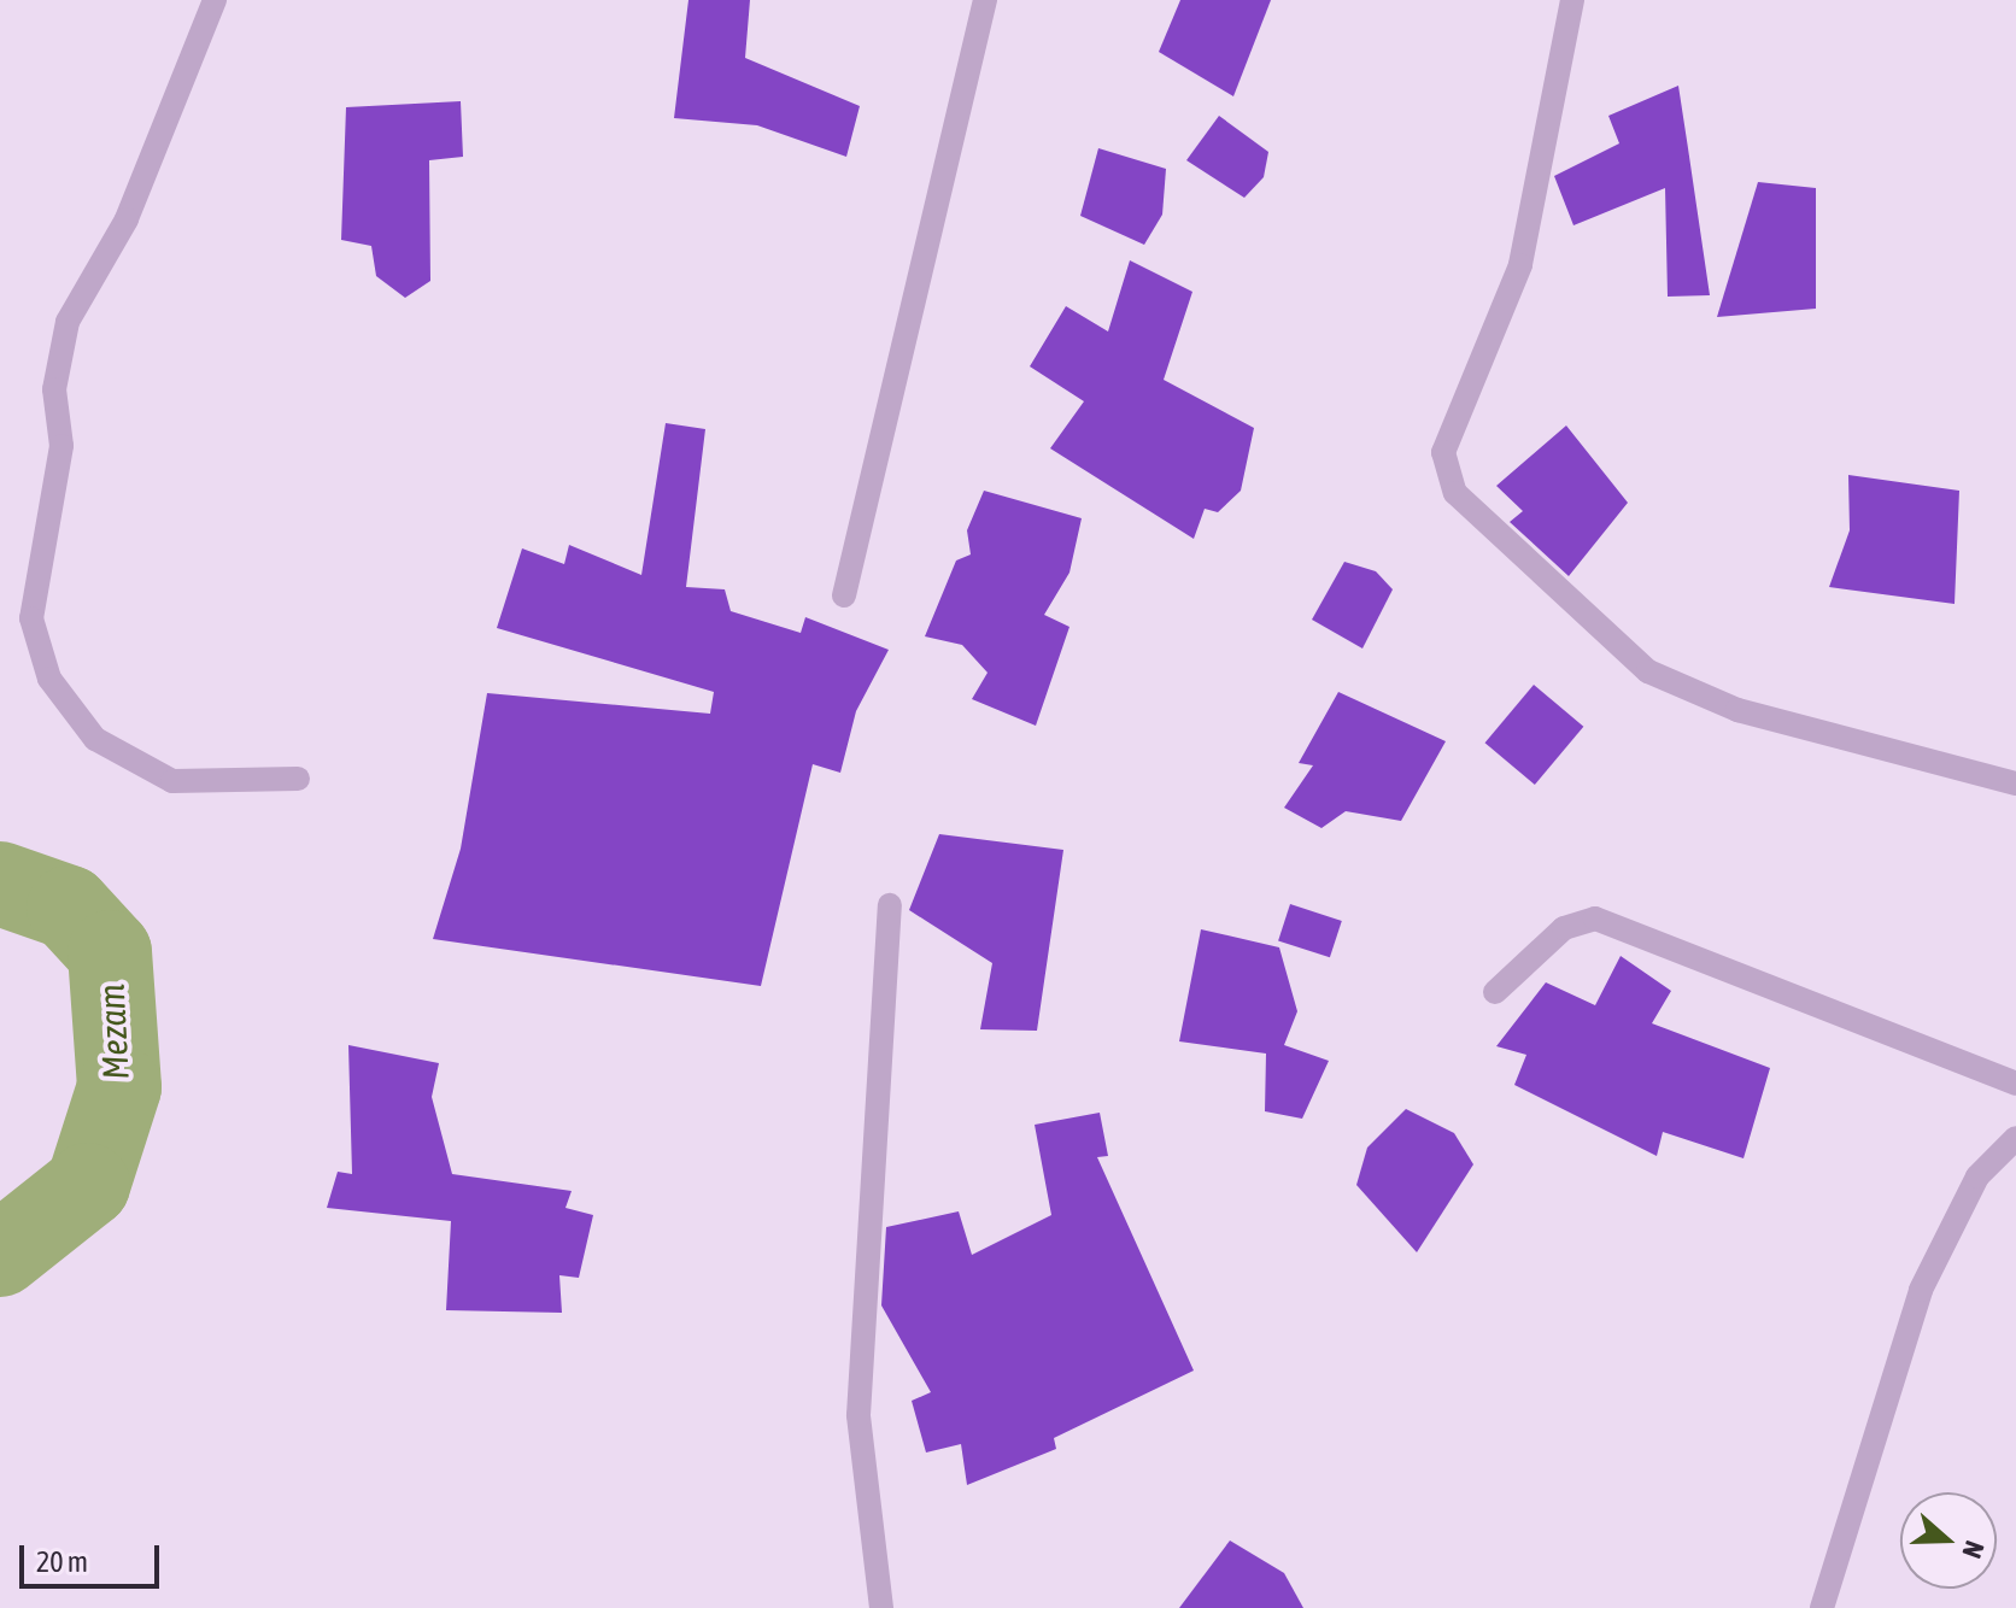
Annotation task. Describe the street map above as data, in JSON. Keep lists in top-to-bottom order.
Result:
{
  "water": ["Mezam"],
  "scale_bar": "20 m",
  "north": "right"
}
